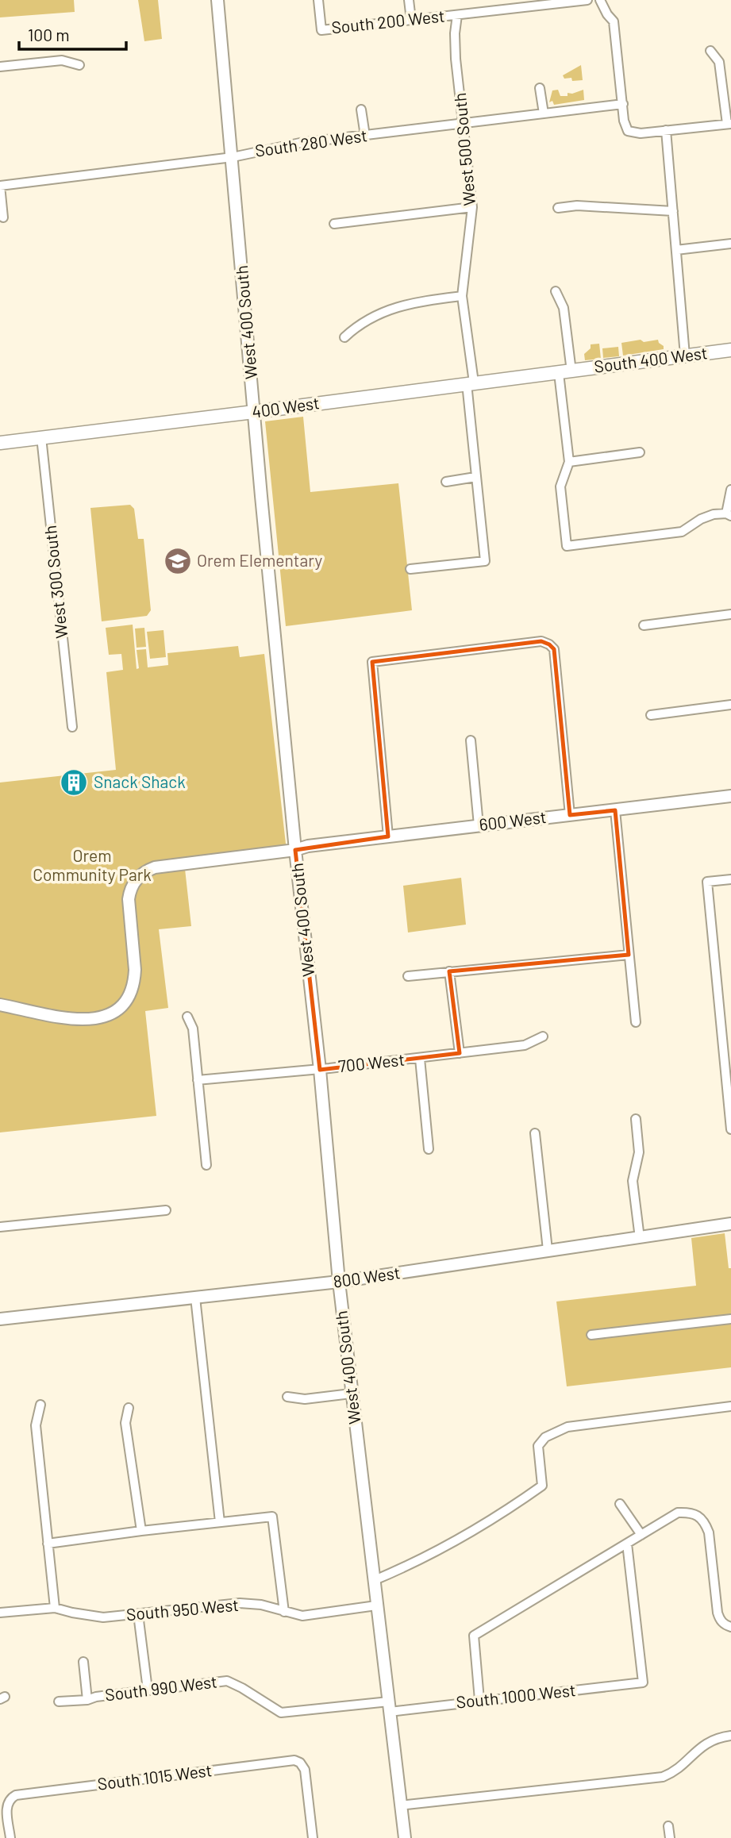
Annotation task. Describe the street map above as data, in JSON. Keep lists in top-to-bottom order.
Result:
{
  "streets": {
    "main road": ["South 400 West", "400 West"],
    "street": [
      "South 200 West",
      "South 280 West",
      "West 500 South",
      "West 400 South",
      "West 300 South",
      "600 West",
      "700 West",
      "800 West",
      "South 950 West",
      "South 990 West",
      "South 1000 West",
      "South 1015 West"
    ]
  },
  "crossings": [
    ["South 200 West", "West 500 South"],
    ["South 280 West", "West 500 South"],
    ["South 280 West", "West 400 South"],
    ["West 500 South", "400 West"],
    ["West 400 South", "400 West"],
    ["West 400 South", "600 West"],
    ["West 400 South", "700 West"],
    ["West 400 South", "800 West"],
    ["West 400 South", "South 950 West"],
    ["West 400 South", "South 990 West"],
    ["West 400 South", "South 1000 West"],
    ["South 400 West", "400 West"],
    ["400 West", "West 300 South"],
    ["South 990 West", "South 1000 West"]
  ],
  "parks": ["Orem Community Park"],
  "places": {
    "school or university": ["Orem Elementary"],
    "building": ["Snack Shack"]
  },
  "scale_bar": "100 m"
}
